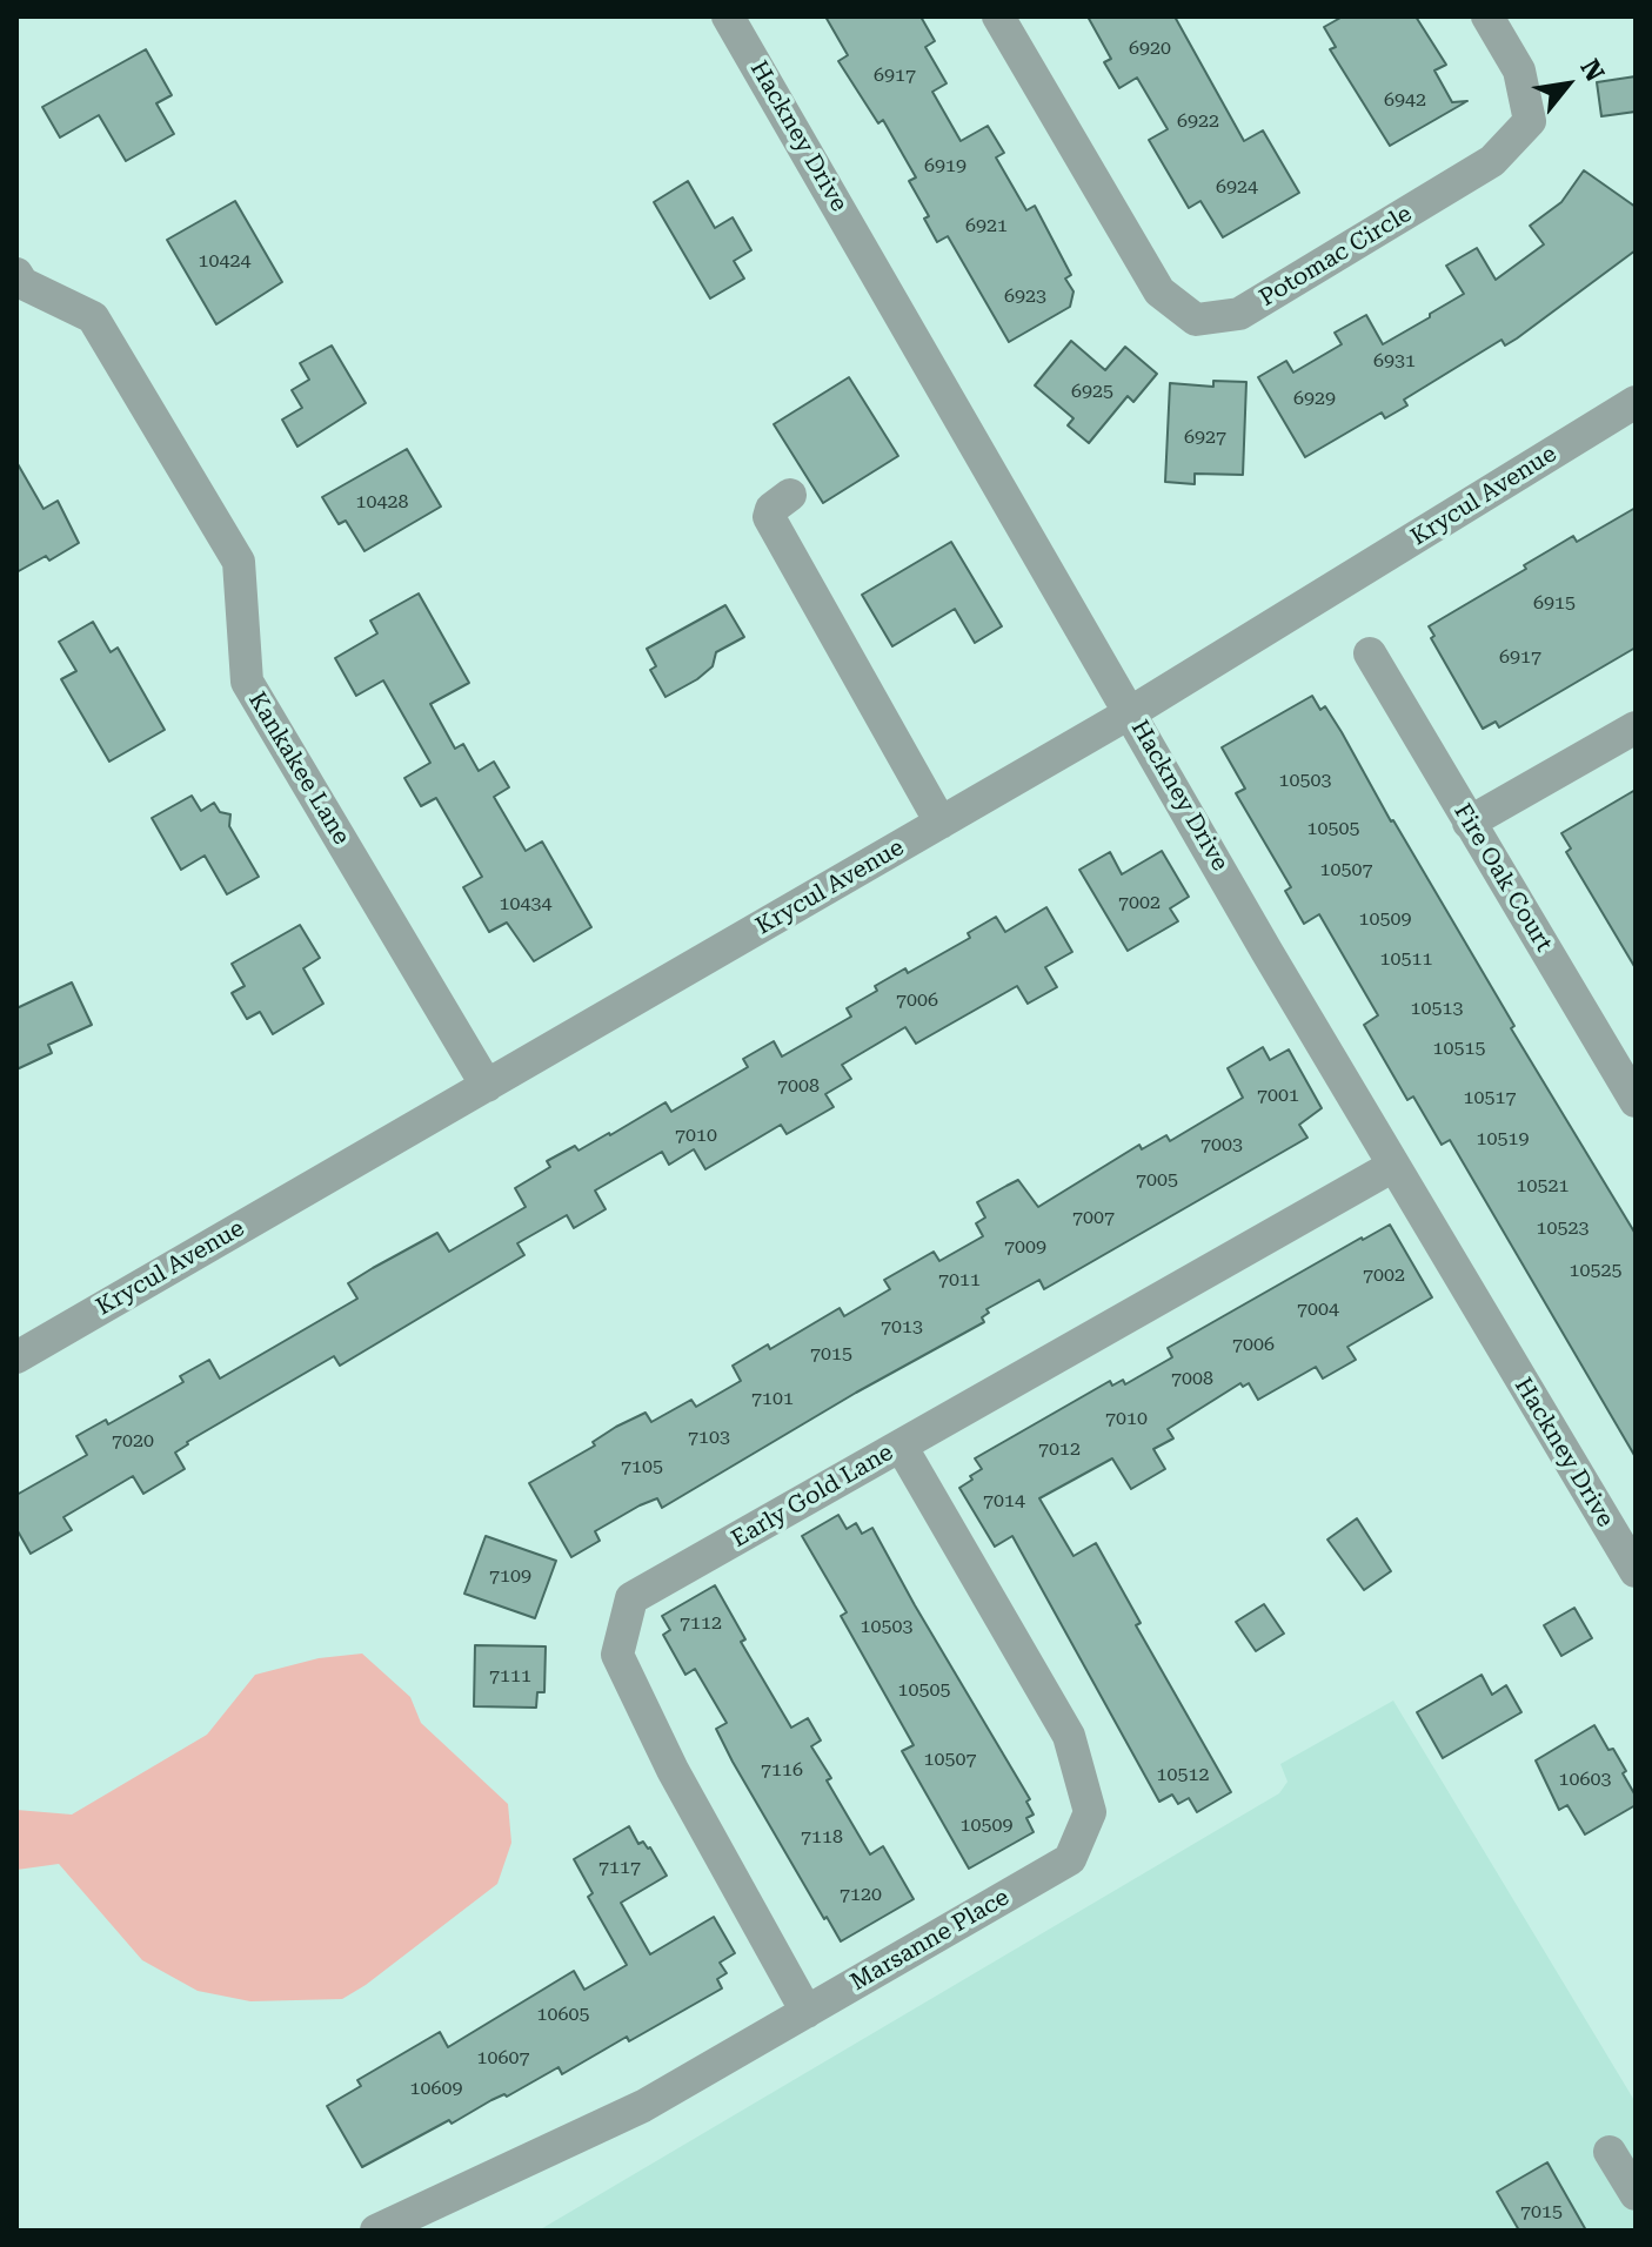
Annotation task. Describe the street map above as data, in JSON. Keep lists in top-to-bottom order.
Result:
{
  "streets": {
    "street": [
      "Hackney Drive",
      "Potomac Circle",
      "Krycul Avenue",
      "Kankakee Lane",
      "Fire Oak Court",
      "Early Gold Lane",
      "Marsanne Place"
    ]
  },
  "crossings": [
    ["Hackney Drive", "Krycul Avenue"],
    ["Hackney Drive", "Early Gold Lane"],
    ["Krycul Avenue", "Kankakee Lane"],
    ["Early Gold Lane", "Marsanne Place"]
  ],
  "house_numbers": [
    "6920",
    "6917",
    "6942",
    "6922",
    "6919",
    "6924",
    "6921",
    "10424",
    "6923",
    "6931",
    "6925",
    "6929",
    "6927",
    "10428",
    "6915",
    "6917",
    "10503",
    "10505",
    "10507",
    "7002",
    "10434",
    "10509",
    "10511",
    "7006",
    "10513",
    "10515",
    "7008",
    "7001",
    "10517",
    "7010",
    "10519",
    "7003",
    "7005",
    "10521",
    "7007",
    "10523",
    "7009",
    "10525",
    "7002",
    "7011",
    "7004",
    "7013",
    "7006",
    "7015",
    "7008",
    "7101",
    "7010",
    "7103",
    "7020",
    "7012",
    "7105",
    "7014",
    "7109",
    "7112",
    "10503",
    "7111",
    "10505",
    "10507",
    "7116",
    "10512",
    "10603",
    "10509",
    "7118",
    "7117",
    "7120",
    "10605",
    "10607",
    "10609",
    "7015"
  ],
  "north": "top right"
}
